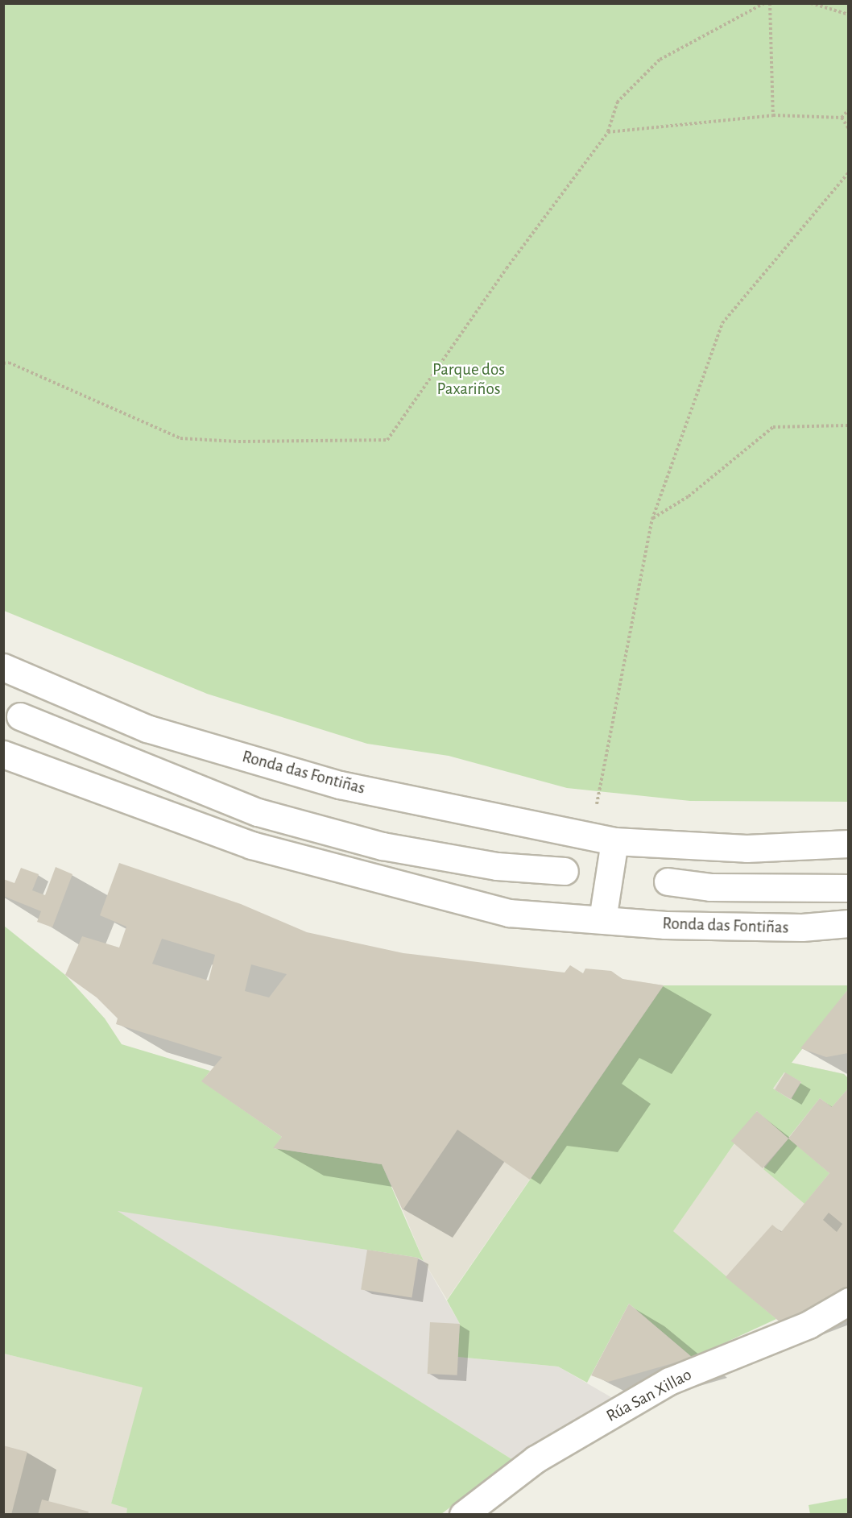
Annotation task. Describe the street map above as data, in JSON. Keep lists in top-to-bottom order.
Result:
{
  "streets": {
    "street": ["Ronda das Fontiñas", "Rúa San Xillao"]
  },
  "parks": ["Parque dos Paxariños"]
}
